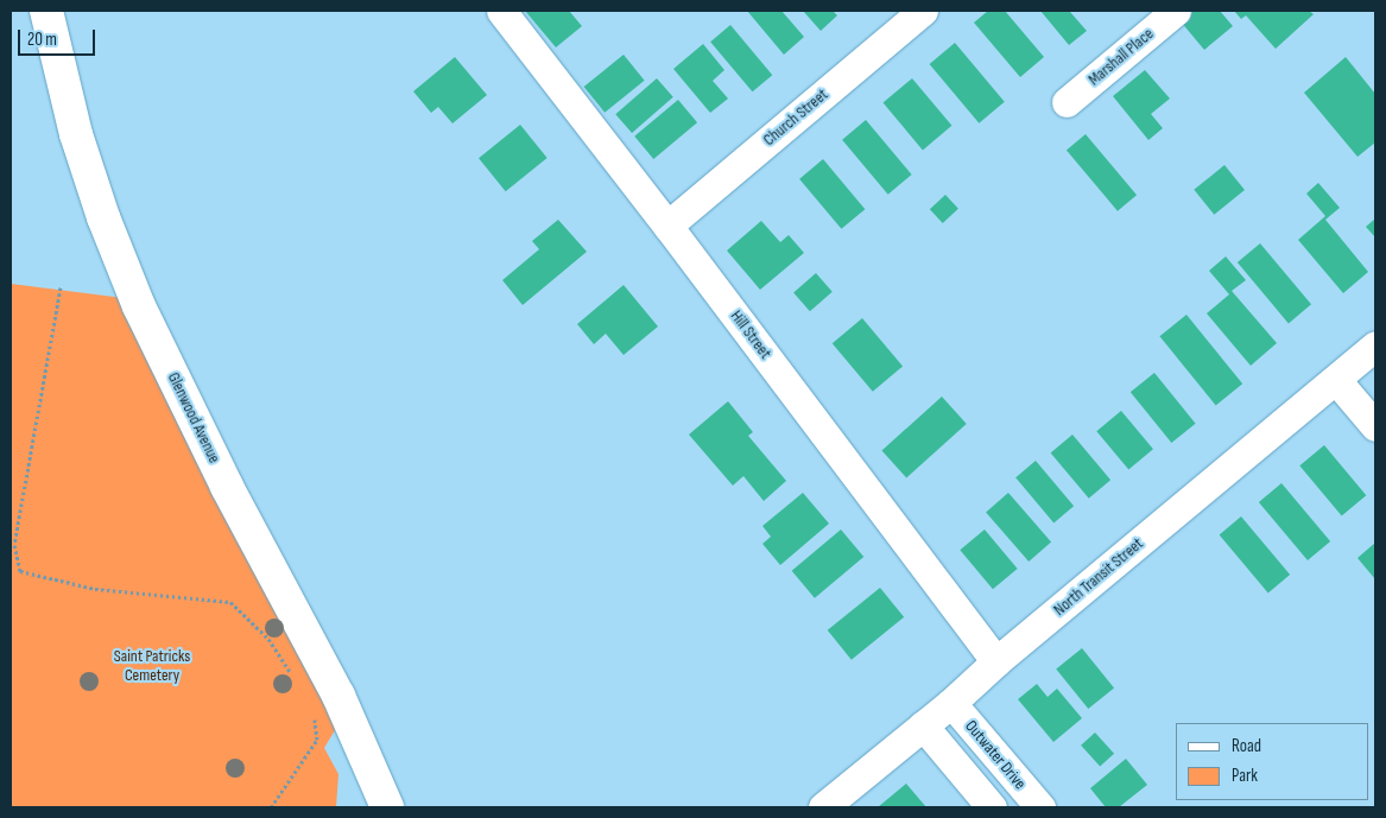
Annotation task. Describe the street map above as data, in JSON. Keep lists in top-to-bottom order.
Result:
{
  "streets": {
    "street": [
      "Marshall Place",
      "Church Street",
      "Hill Street",
      "Glenwood Avenue",
      "North Transit Street",
      "Outwater Drive"
    ]
  },
  "crossings": [
    ["Church Street", "Hill Street"],
    ["Hill Street", "North Transit Street"],
    ["North Transit Street", "Outwater Drive"]
  ],
  "parks": ["Saint Patricks Cemetery"],
  "legend": ["Road", "Park"],
  "scale_bar": "20 m"
}
